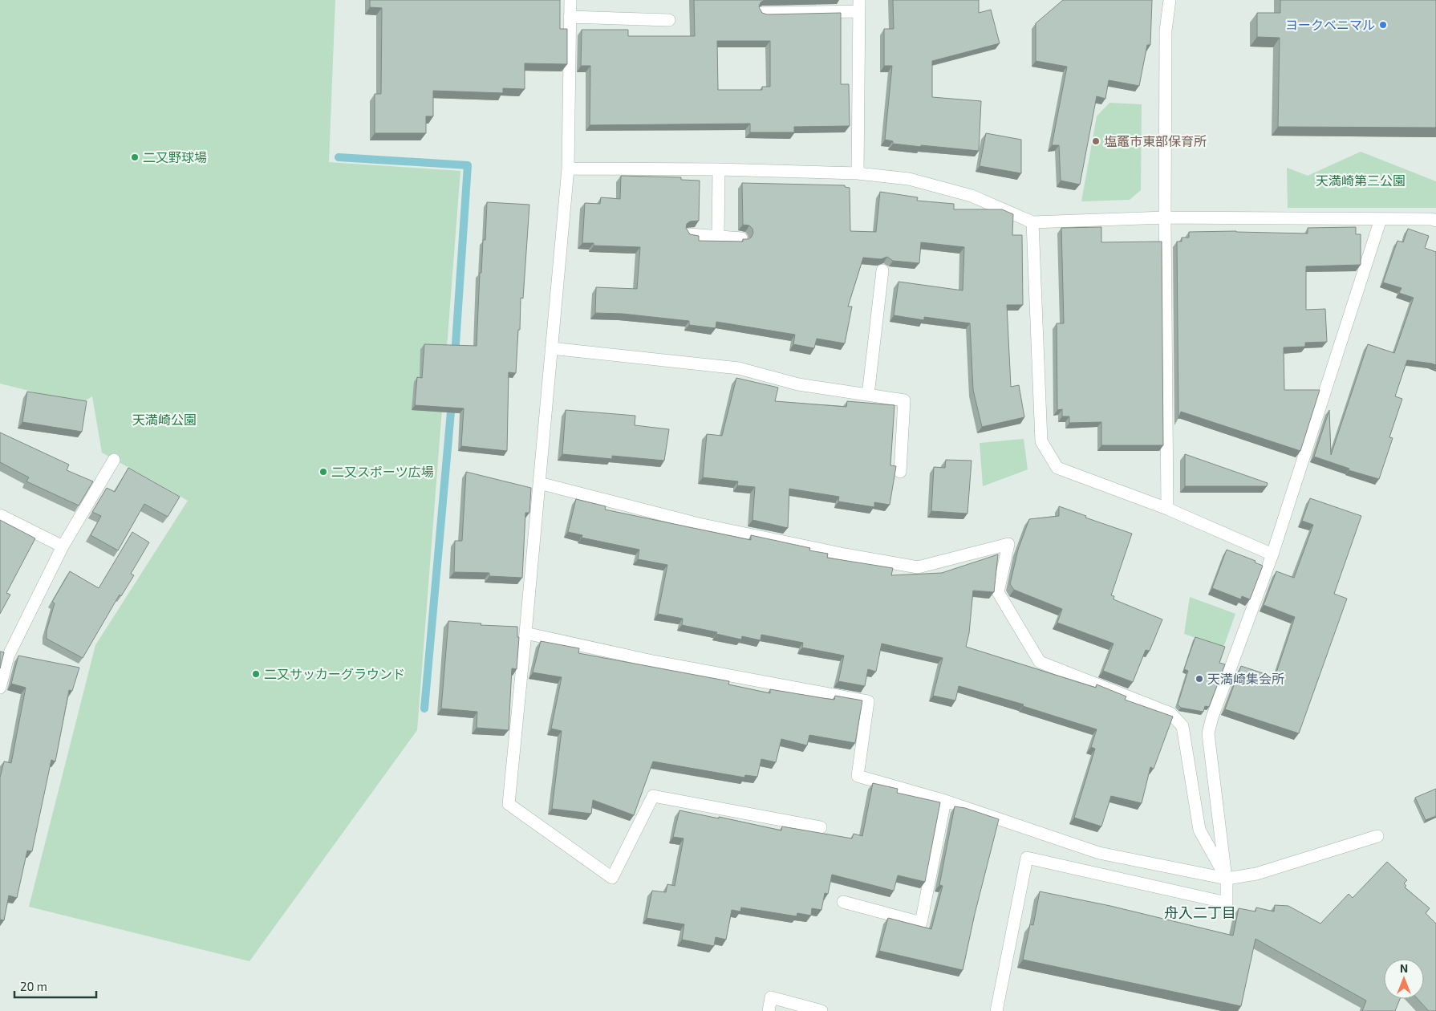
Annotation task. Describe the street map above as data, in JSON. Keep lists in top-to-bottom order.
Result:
{
  "districts": ["舟入二丁目"],
  "parks": ["天満崎第三公園", "天満崎公園"],
  "places": [
    "ヨークベニマル",
    "塩竈市東部保育所",
    "二又野球場",
    "二又スポーツ広場",
    "二又サッカーグラウンド",
    "天満崎集会所"
  ],
  "scale_bar": "20 m",
  "north": "top"
}
